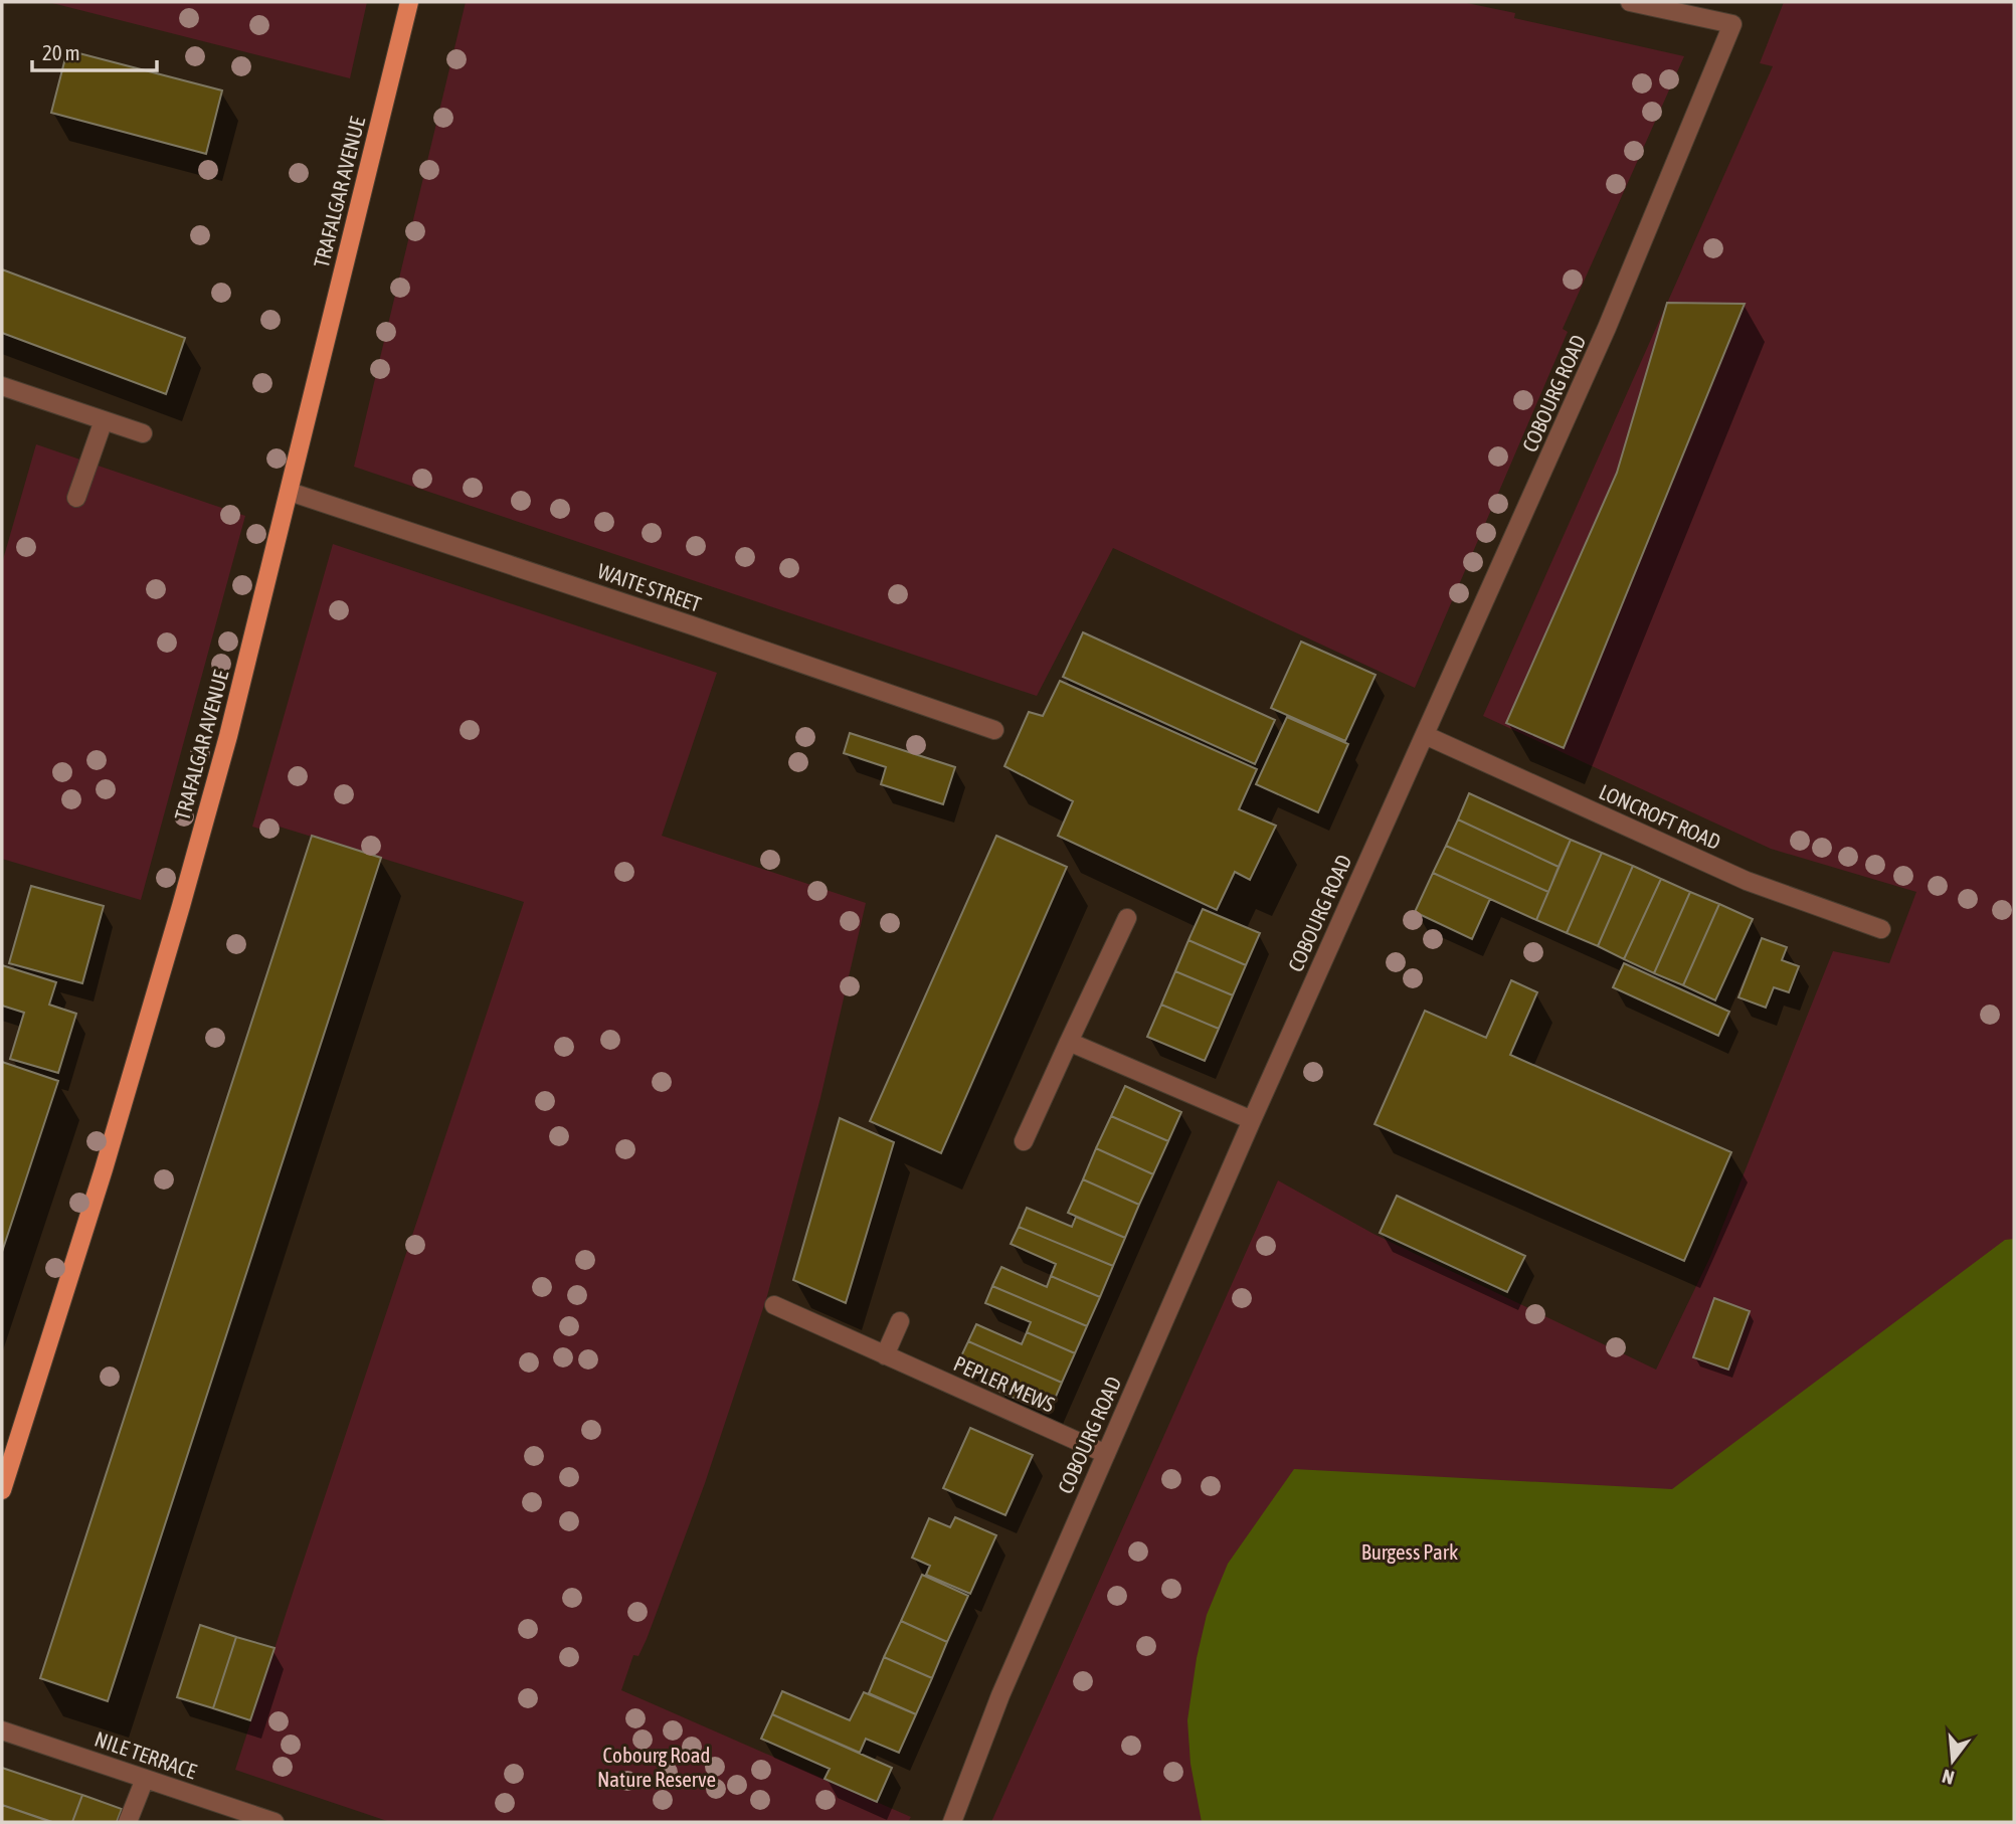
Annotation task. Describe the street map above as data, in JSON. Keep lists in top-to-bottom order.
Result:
{
  "streets": {
    "main road": ["TRAFALGAR AVENUE"],
    "street": [
      "COBOURG ROAD",
      "WAITE STREET",
      "LONCROFT ROAD",
      "PEPLER MEWS",
      "NILE TERRACE"
    ]
  },
  "crossings": [
    ["TRAFALGAR AVENUE", "WAITE STREET"],
    ["COBOURG ROAD", "LONCROFT ROAD"],
    ["COBOURG ROAD", "PEPLER MEWS"]
  ],
  "parks": ["Burgess Park", "Cobourg Road Nature Reserve"],
  "scale_bar": "20 m",
  "north": "bottom"
}
